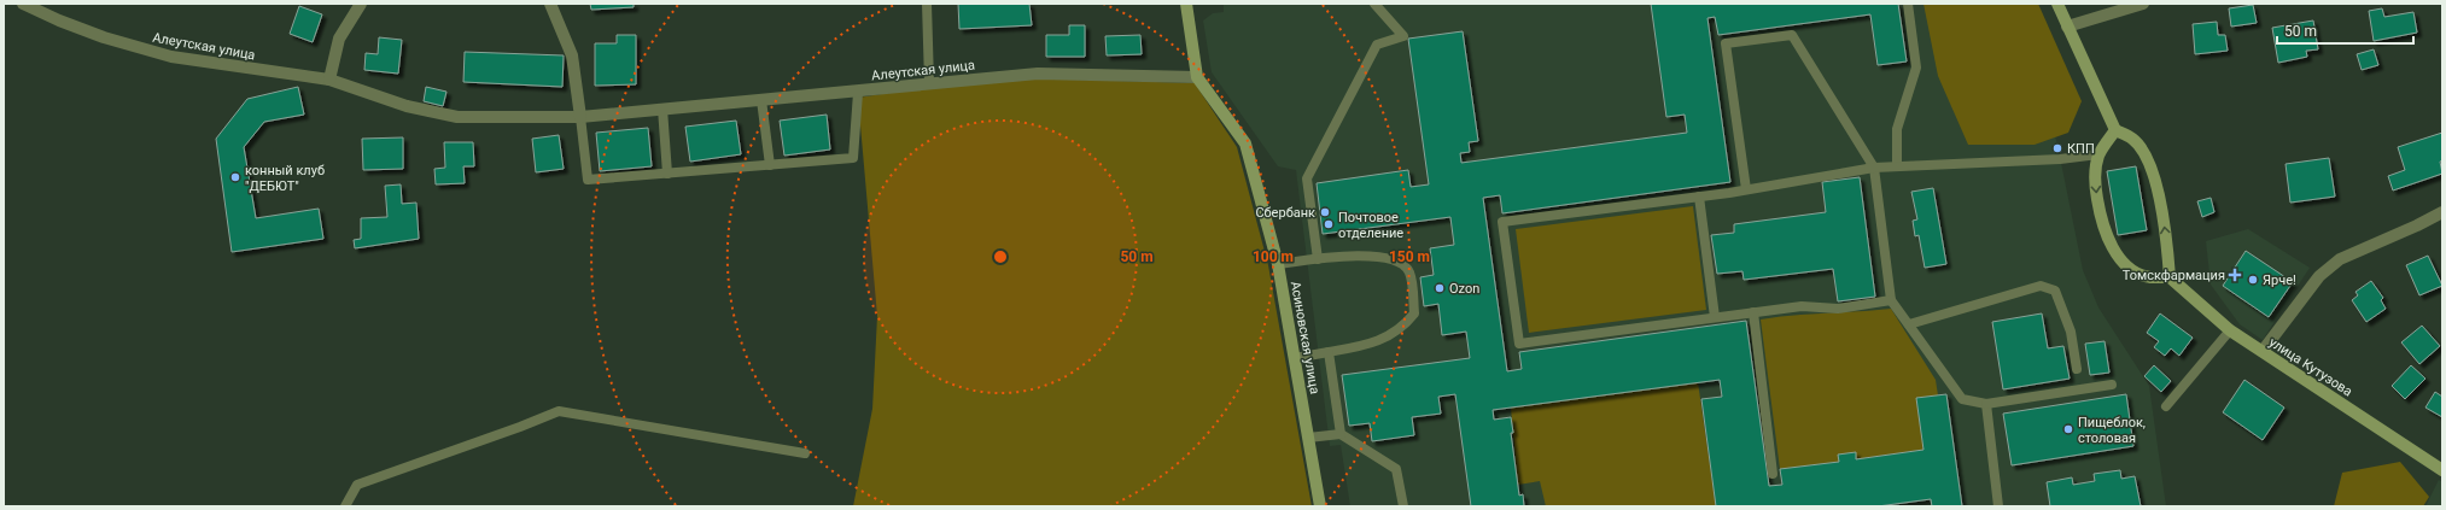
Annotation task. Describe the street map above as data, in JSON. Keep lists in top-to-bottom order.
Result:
{
  "streets": {
    "street": ["Алеутская улица", "Асиновская улица", "улица Кутузова"]
  },
  "crossings": [
    ["Алеутская улица", "Асиновская улица"]
  ],
  "places": {
    "other": [
      "КПП",
      "конный клуб \"ДЕБЮТ\"",
      "Сбербанк",
      "Почтовое отделение",
      "Ярче!",
      "Ozon",
      "Пищеблок, столовая"
    ],
    "health": ["Томскфармация"]
  },
  "scale_bar": "50 m",
  "rings": ["50 m", "100 m", "150 m"]
}
